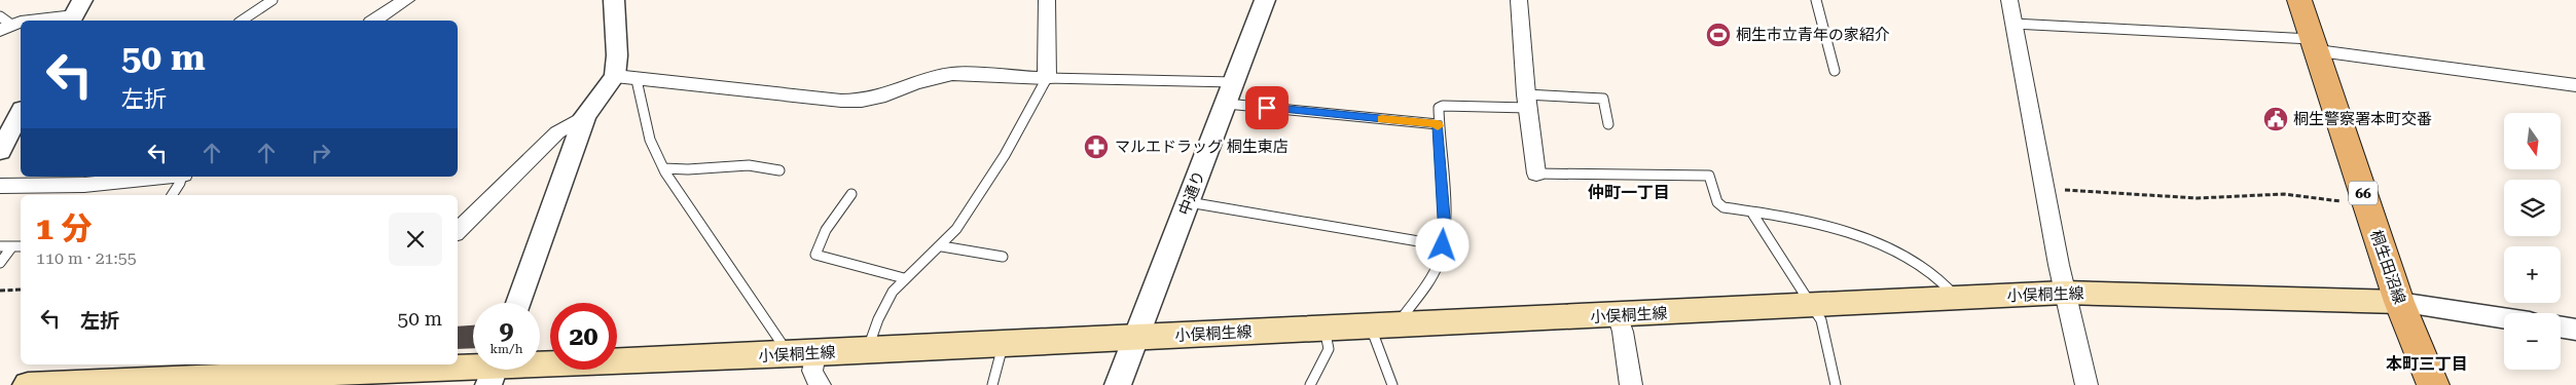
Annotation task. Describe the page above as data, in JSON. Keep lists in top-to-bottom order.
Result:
{
  "streets": {
    "main road": ["66", "桐生田沼線", "小俣桐生線"],
    "street": ["中通り"]
  },
  "crossings": [
    ["中通り", "小俣桐生線"],
    ["桐生田沼線", "小俣桐生線"]
  ],
  "districts": ["仲町一丁目", "本町三丁目"],
  "places": {
    "sports": ["桐生市立青年の家紹介"],
    "public building": ["桐生警察署本町交番"],
    "pharmacy": ["マルエドラッグ 桐生東店"]
  },
  "north": "bottom",
  "page": {
    "turn": ["50 m", "左折"],
    "map_buttons": ["+", "−"],
    "heading": ["1 分", "110 m · 21:55"],
    "list": [
      {
        "name": "左折",
        "value": "50 m"
      }
    ],
    "speed": "9 km/h",
    "limit": "20"
  }
}
